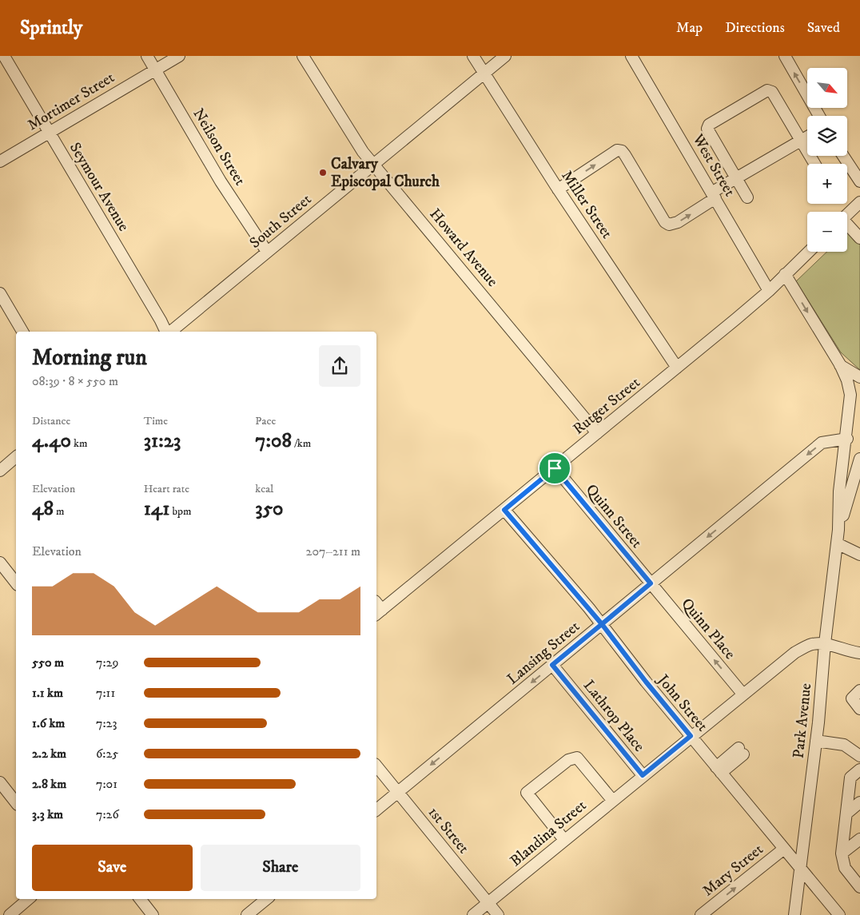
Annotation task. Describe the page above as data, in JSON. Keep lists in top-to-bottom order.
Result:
{
  "streets": {
    "street": [
      "Mortimer Street",
      "Neilson Street",
      "West Street",
      "Seymour Avenue",
      "Miller Street",
      "South Street",
      "Howard Avenue",
      "Rutger Street",
      "Quinn Street",
      "Quinn Place",
      "Lansing Street",
      "John Street",
      "Lathrop Place",
      "Park Avenue",
      "1st Street",
      "Blandina Street",
      "Mary Street"
    ]
  },
  "crossings": [
    ["Mortimer Street", "Neilson Street"],
    ["Mortimer Street", "Seymour Avenue"],
    ["Neilson Street", "South Street"],
    ["West Street", "Rutger Street"],
    ["Miller Street", "South Street"],
    ["Miller Street", "Rutger Street"],
    ["South Street", "Howard Avenue"],
    ["Howard Avenue", "Rutger Street"],
    ["Rutger Street", "Quinn Street"],
    ["Rutger Street", "John Street"],
    ["Rutger Street", "Park Avenue"],
    ["Quinn Street", "Quinn Place"],
    ["Quinn Street", "Lansing Street"],
    ["Quinn Place", "Lansing Street"],
    ["Lansing Street", "John Street"],
    ["Lansing Street", "Lathrop Place"],
    ["Lansing Street", "Park Avenue"],
    ["Lansing Street", "1st Street"],
    ["John Street", "Lathrop Place"],
    ["John Street", "Park Avenue"],
    ["John Street", "Mary Street"],
    ["Lathrop Place", "Blandina Street"],
    ["1st Street", "Blandina Street"]
  ],
  "one_way": ["Quinn Place", "Lansing Street", "Mary Street"],
  "places": ["Calvary Episcopal Church"],
  "north": "bottom right",
  "page": {
    "header": "Sprintly",
    "nav": ["Map", "Directions", "Saved"],
    "map_buttons": ["+", "−"],
    "heading": ["Morning run", "08:39 · 8 × 550 m"],
    "stats": [
      ["Distance", "4.40 km"],
      ["Time", "31:23"],
      ["Pace", "7:08 /km"],
      ["Elevation", "48 m"],
      ["Heart rate", "141 bpm"],
      ["kcal", "350"]
    ],
    "chart": ["Elevation", "207–211 m"],
    "list": [
      {
        "name": "550 m",
        "note": "7:29"
      },
      {
        "name": "1.1 km",
        "note": "7:11"
      },
      {
        "name": "1.6 km",
        "note": "7:23"
      },
      {
        "name": "2.2 km",
        "note": "6:25"
      },
      {
        "name": "2.8 km",
        "note": "7:01"
      },
      {
        "name": "3.3 km",
        "note": "7:26"
      }
    ],
    "buttons": ["Save", "Share"]
  }
}
